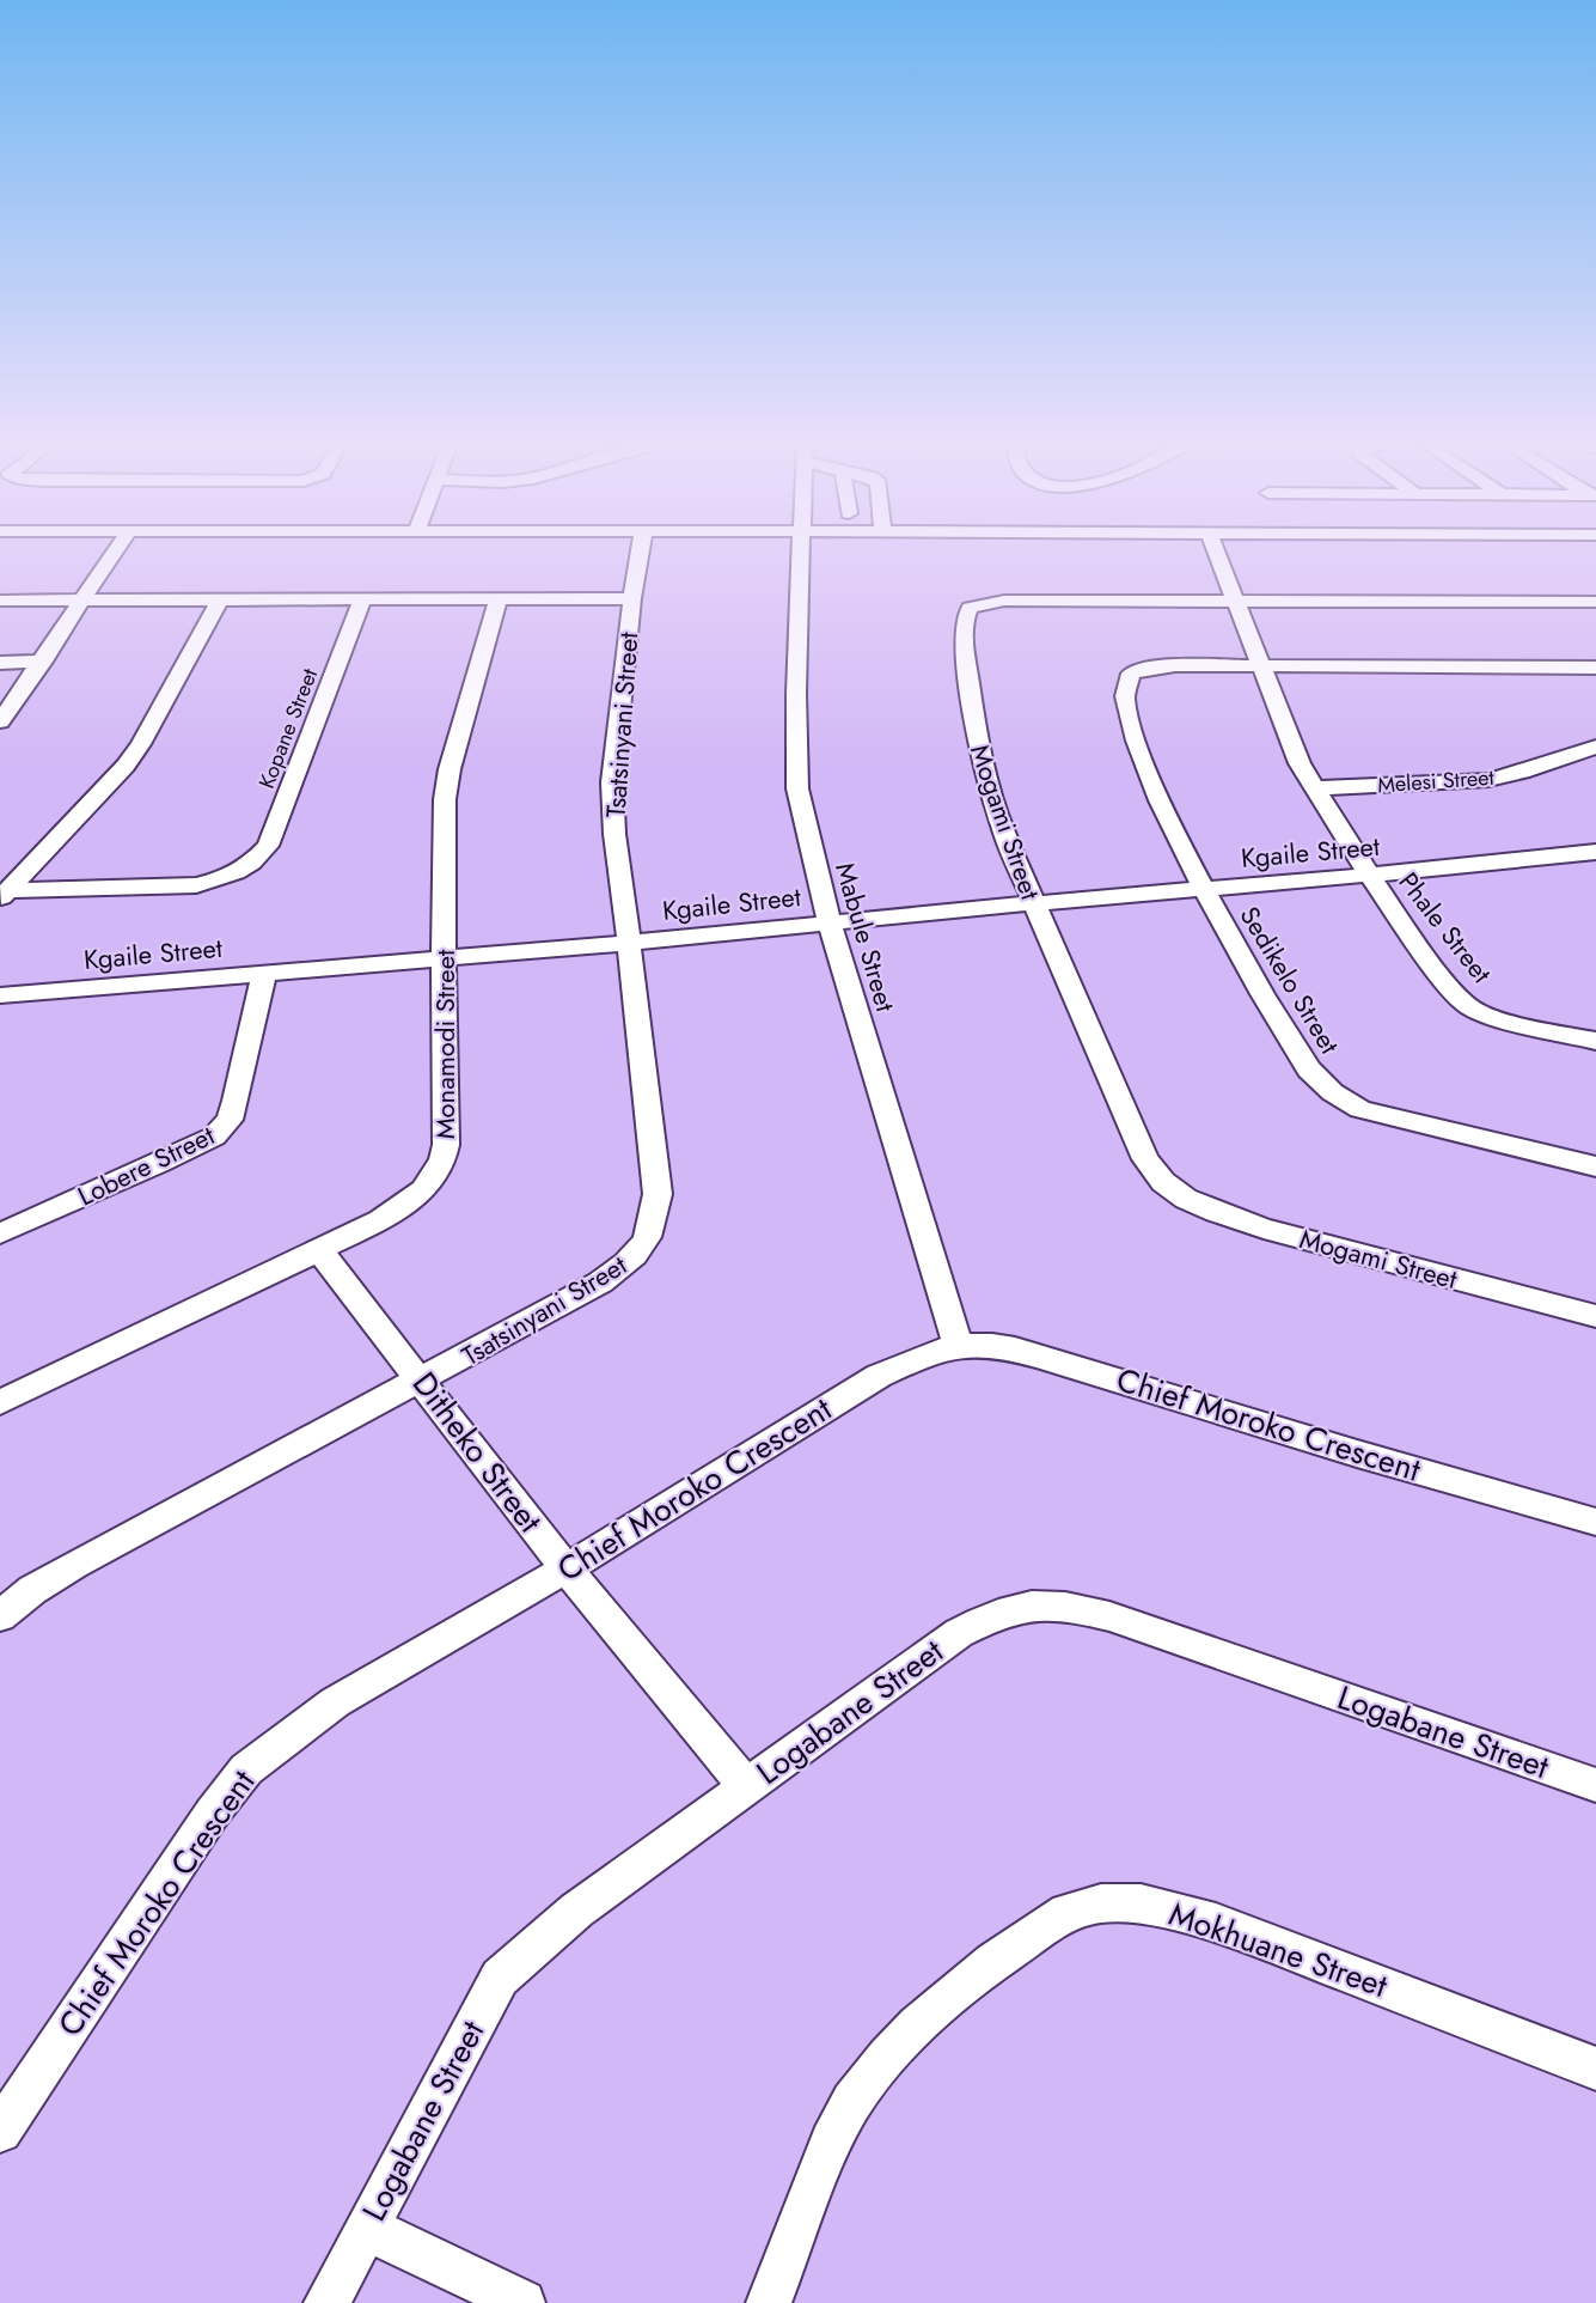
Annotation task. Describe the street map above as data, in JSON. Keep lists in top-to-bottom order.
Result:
{
  "streets": {
    "street": [
      "Tsatsinyani Street",
      "Kopane Street",
      "Melesi Street",
      "Mogami Street",
      "Kgaile Street",
      "Phale Street",
      "Mabule Street",
      "Sedikelo Street",
      "Monamodi Street",
      "Lobere Street",
      "Chief Moroko Crescent",
      "Ditheko Street",
      "Logabane Street",
      "Mokhuane Street"
    ]
  },
  "crossings": [
    ["Tsatsinyani Street", "Kgaile Street"],
    ["Tsatsinyani Street", "Ditheko Street"],
    ["Melesi Street", "Phale Street"],
    ["Mogami Street", "Kgaile Street"],
    ["Mogami Street", "Phale Street"],
    ["Kgaile Street", "Phale Street"],
    ["Kgaile Street", "Mabule Street"],
    ["Kgaile Street", "Sedikelo Street"],
    ["Kgaile Street", "Monamodi Street"],
    ["Kgaile Street", "Lobere Street"],
    ["Phale Street", "Sedikelo Street"],
    ["Mabule Street", "Chief Moroko Crescent"],
    ["Monamodi Street", "Ditheko Street"],
    ["Chief Moroko Crescent", "Ditheko Street"],
    ["Ditheko Street", "Logabane Street"]
  ]
}
